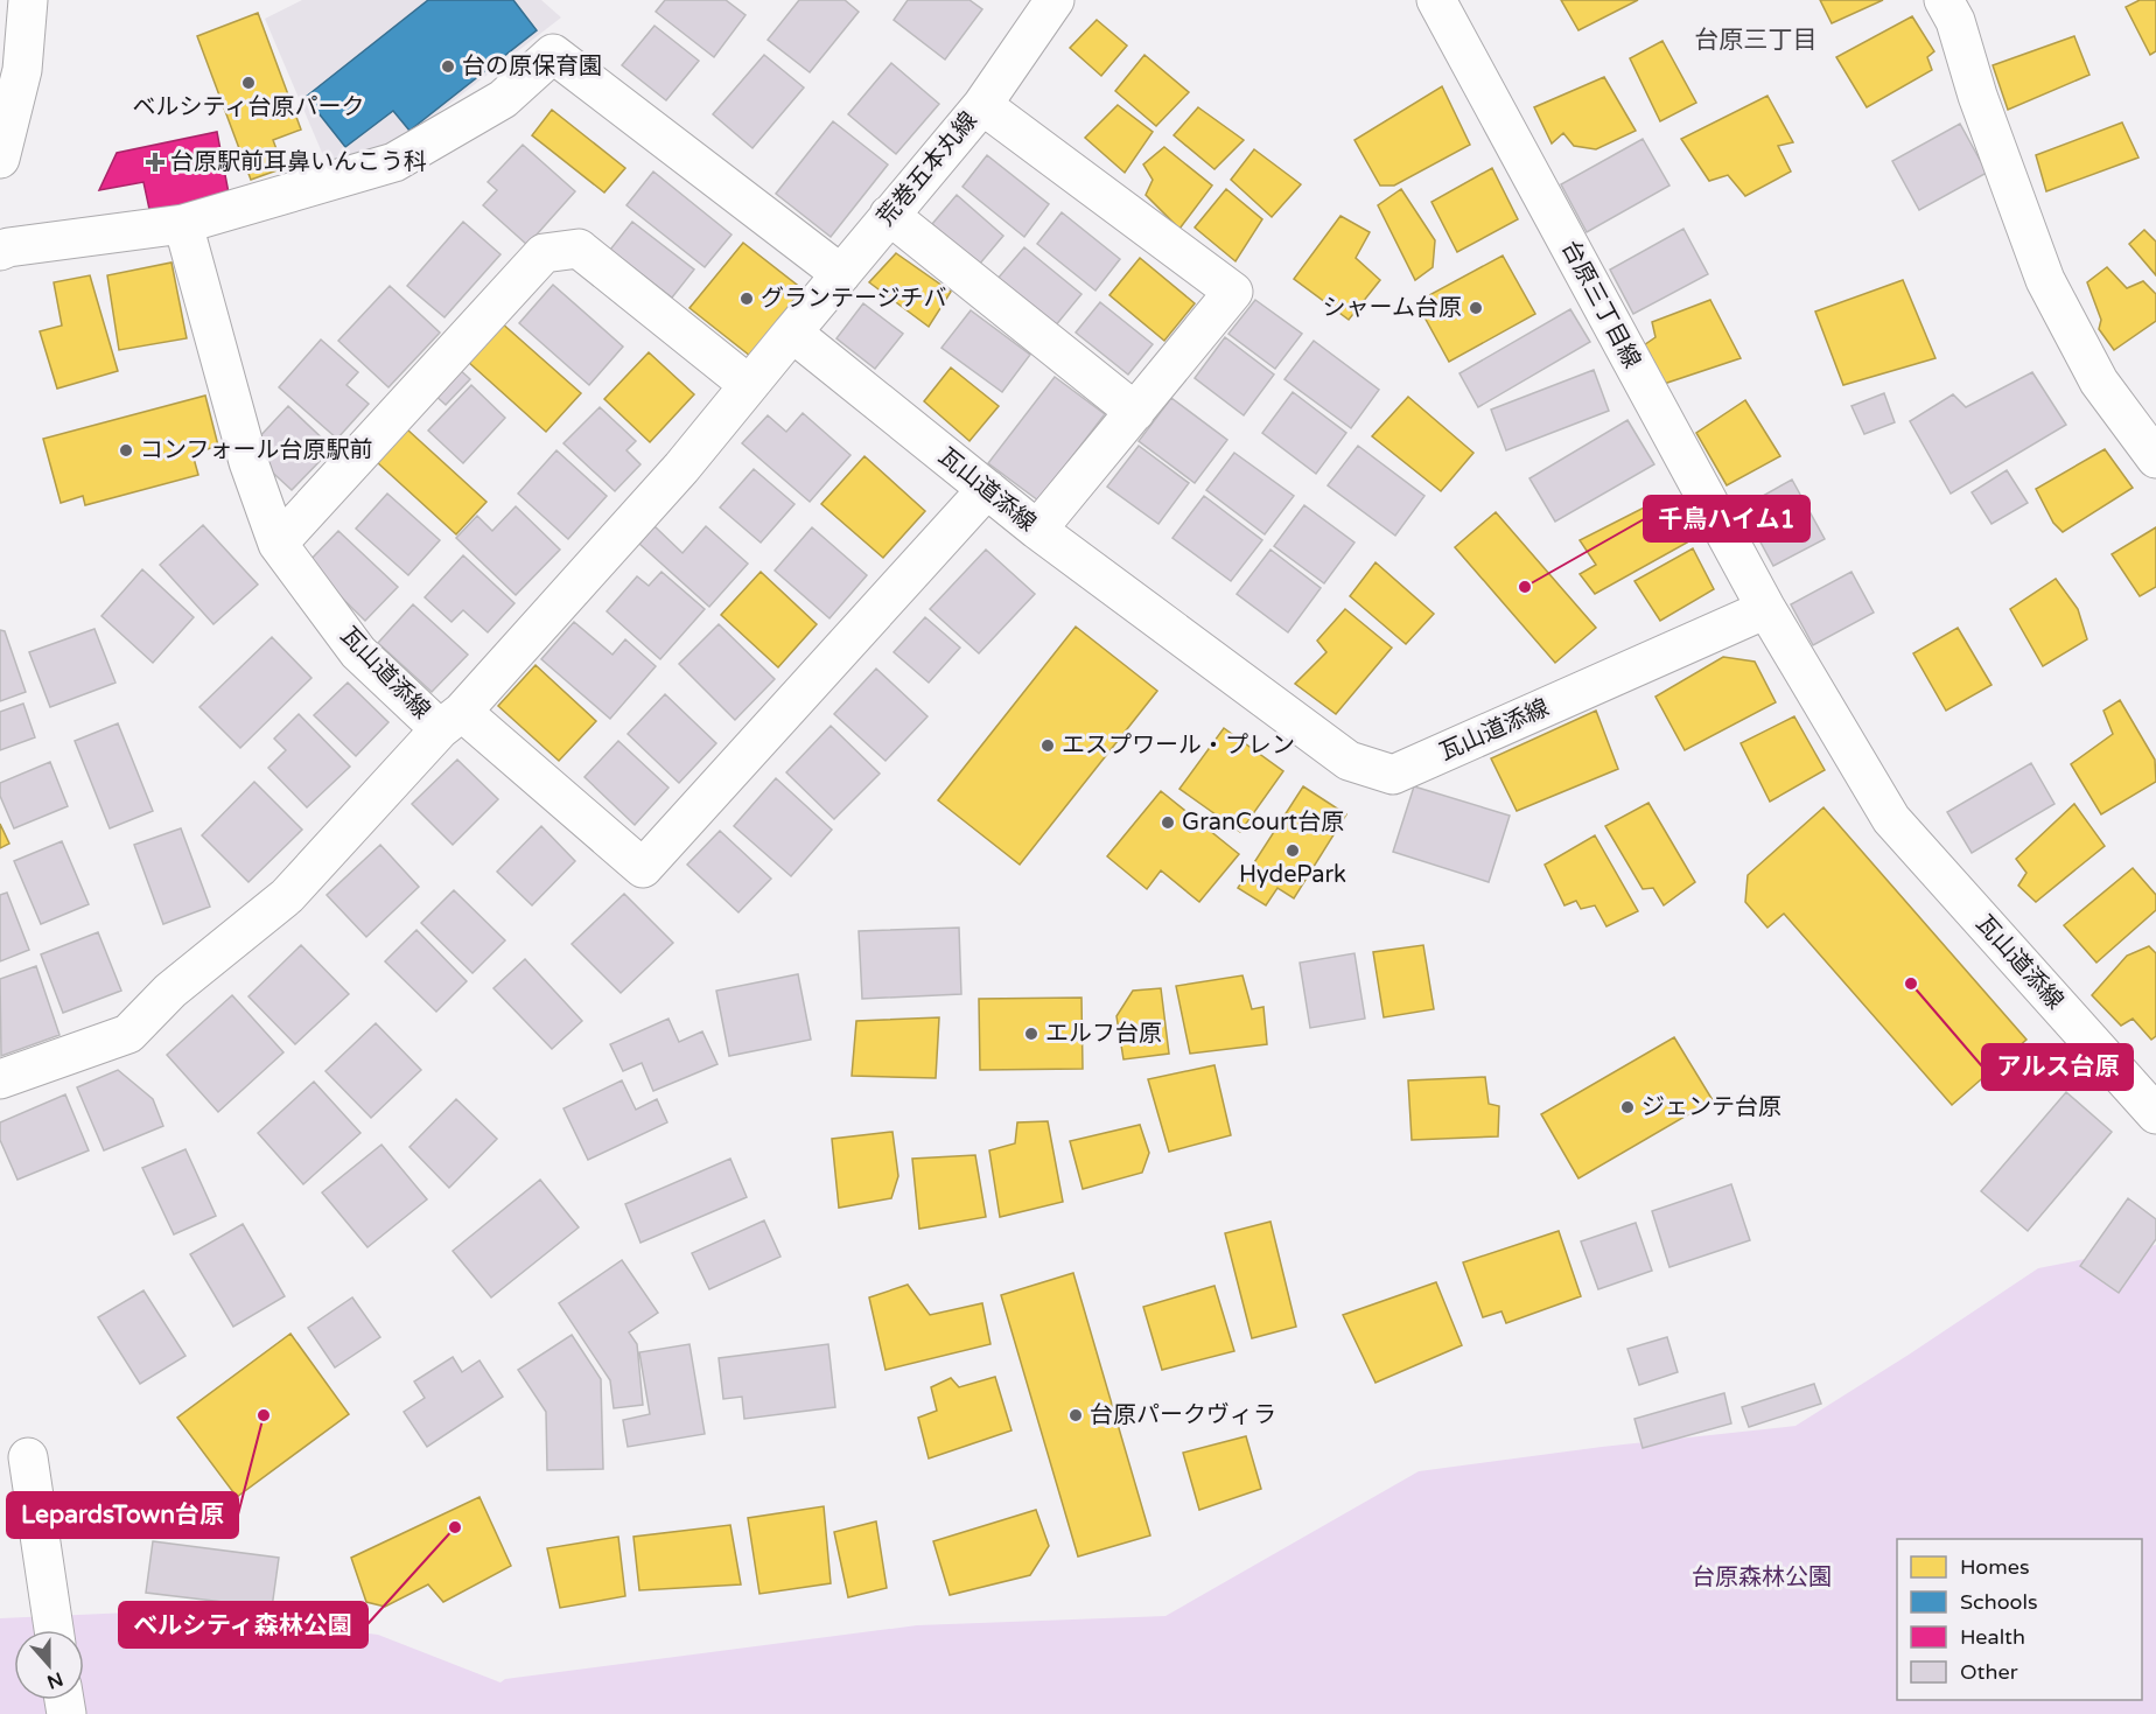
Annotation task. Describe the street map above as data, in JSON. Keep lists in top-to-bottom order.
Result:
{
  "streets": {
    "street": ["荒巻五本丸線", "台原三丁目線", "瓦山道添線"]
  },
  "crossings": [
    ["荒巻五本丸線", "瓦山道添線"],
    ["台原三丁目線", "瓦山道添線"]
  ],
  "districts": ["台原三丁目"],
  "parks": ["台原森林公園"],
  "places": {
    "other": [
      "台の原保育園",
      "ベルシティ台原パーク",
      "グランテージチバ",
      "シャーム台原",
      "コンフォール台原駅前",
      "千鳥ハイム1",
      "エスプワール・プレン",
      "GranCourt台原",
      "HydePark",
      "アルス台原",
      "エルフ台原",
      "ジェンテ台原",
      "LepardsTown台原",
      "台原パークヴィラ",
      "ベルシティ森林公園"
    ],
    "health": ["台原駅前耳鼻いんこう科"]
  },
  "legend": [
    "Homes",
    "Schools",
    "Health",
    "Other"
  ],
  "north": "bottom"
}
